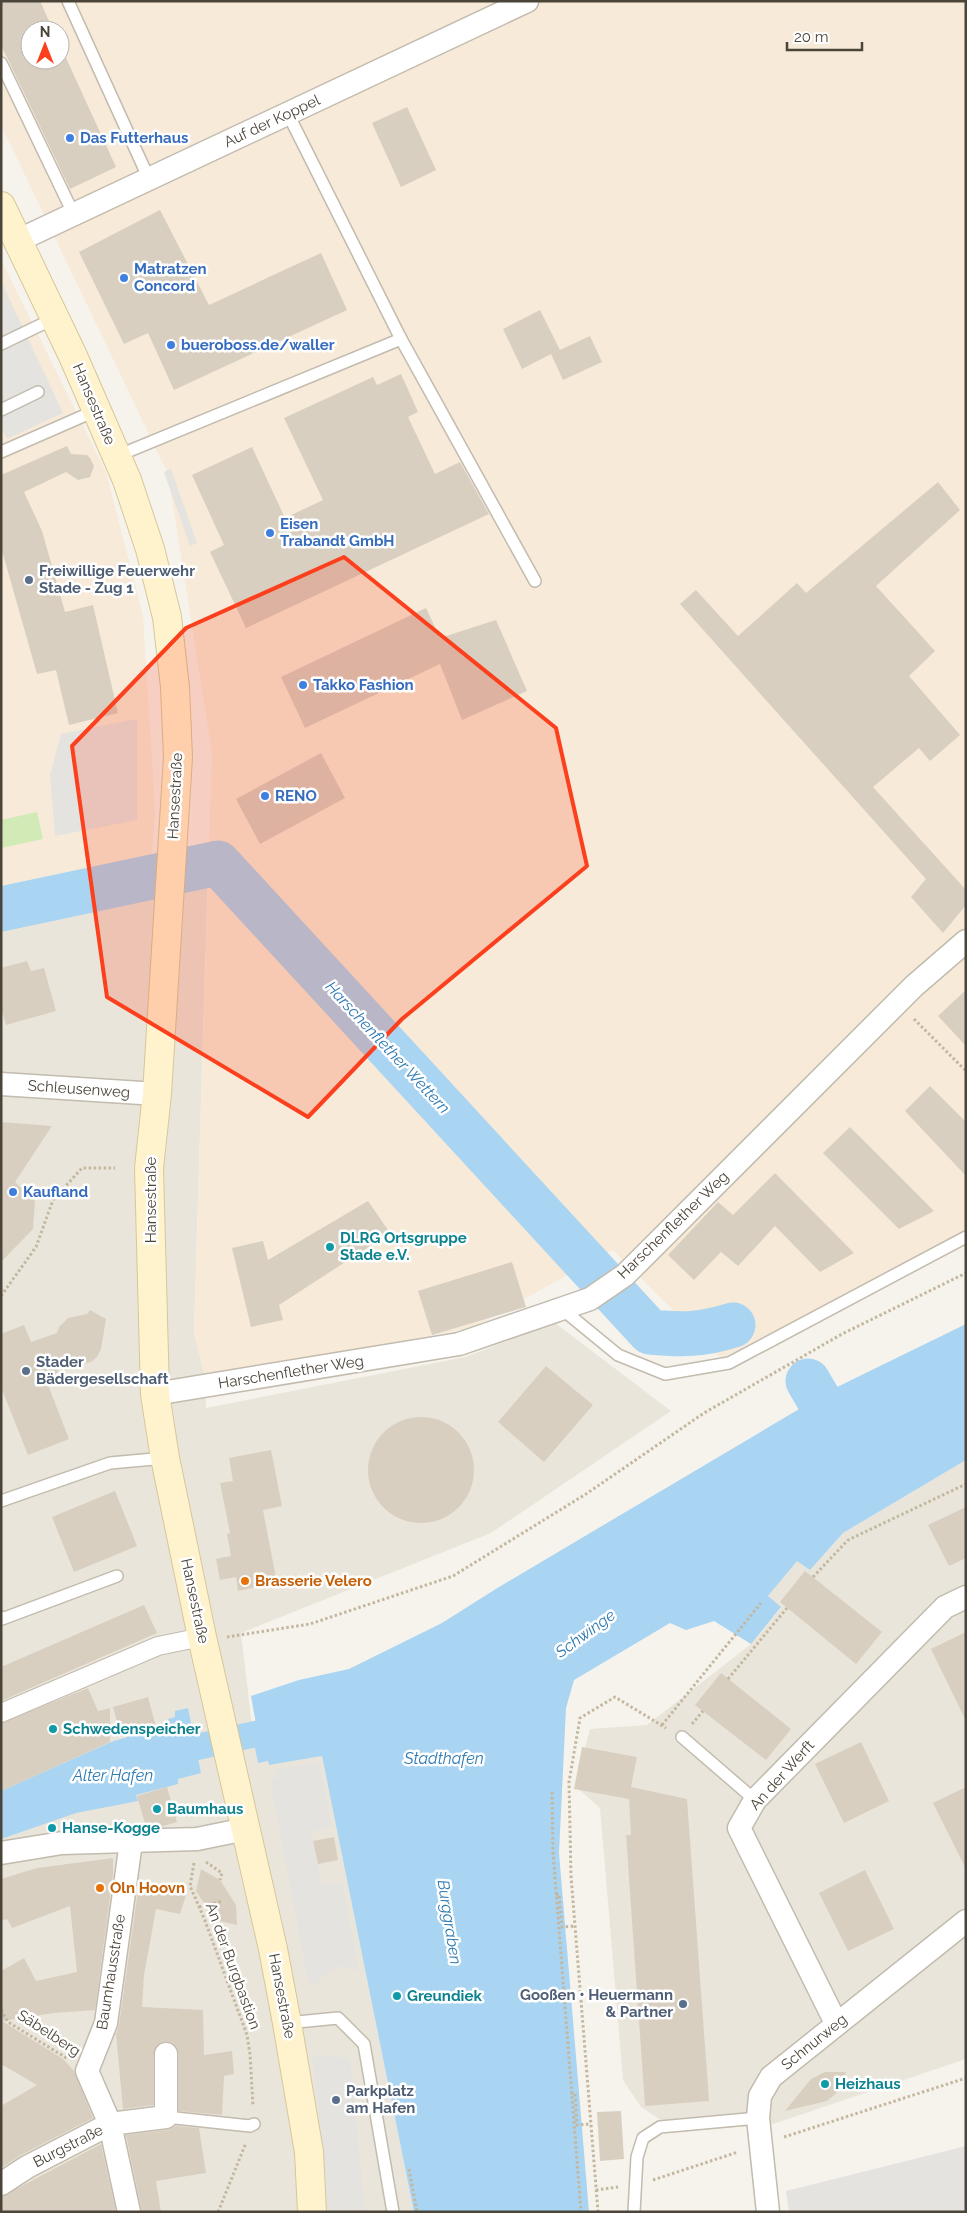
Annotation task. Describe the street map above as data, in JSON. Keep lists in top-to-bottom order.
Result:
{
  "streets": {
    "main road": ["Hansestraße"],
    "street": [
      "Auf der Koppel",
      "Schleusenweg",
      "Harschenflether Weg",
      "An der Werft",
      "Baumhausstraße",
      "Schnurweg",
      "Burgstraße"
    ],
    "path": ["An der Burgbastion", "Säbelberg"]
  },
  "crossings": [
    ["Auf der Koppel", "Hansestraße"],
    ["Hansestraße", "Schleusenweg"],
    ["Hansestraße", "Harschenflether Weg"],
    ["An der Werft", "Schnurweg"],
    ["Baumhausstraße", "Säbelberg"]
  ],
  "water": [
    "Harschenflether Wettern",
    "Schwinge",
    "Stadthafen",
    "Alter Hafen",
    "Burggraben"
  ],
  "places": [
    "Das Futterhaus",
    "Matratzen Concord",
    "bueroboss.de/waller",
    "Eisen Trabandt GmbH",
    "Freiwillige Feuerwehr Stade - Zug 1",
    "Takko Fashion",
    "RENO",
    "Kaufland",
    "DLRG Ortsgruppe Stade e.V.",
    "Stader Bädergesellschaft",
    "Brasserie Velero",
    "Schwedenspeicher",
    "Baumhaus",
    "Hanse-Kogge",
    "Oln Hoovn",
    "Greundiek",
    "Gooßen • Heuermann & Partner",
    "Heizhaus",
    "Parkplatz am Hafen"
  ],
  "scale_bar": "20 m",
  "north": "top"
}
